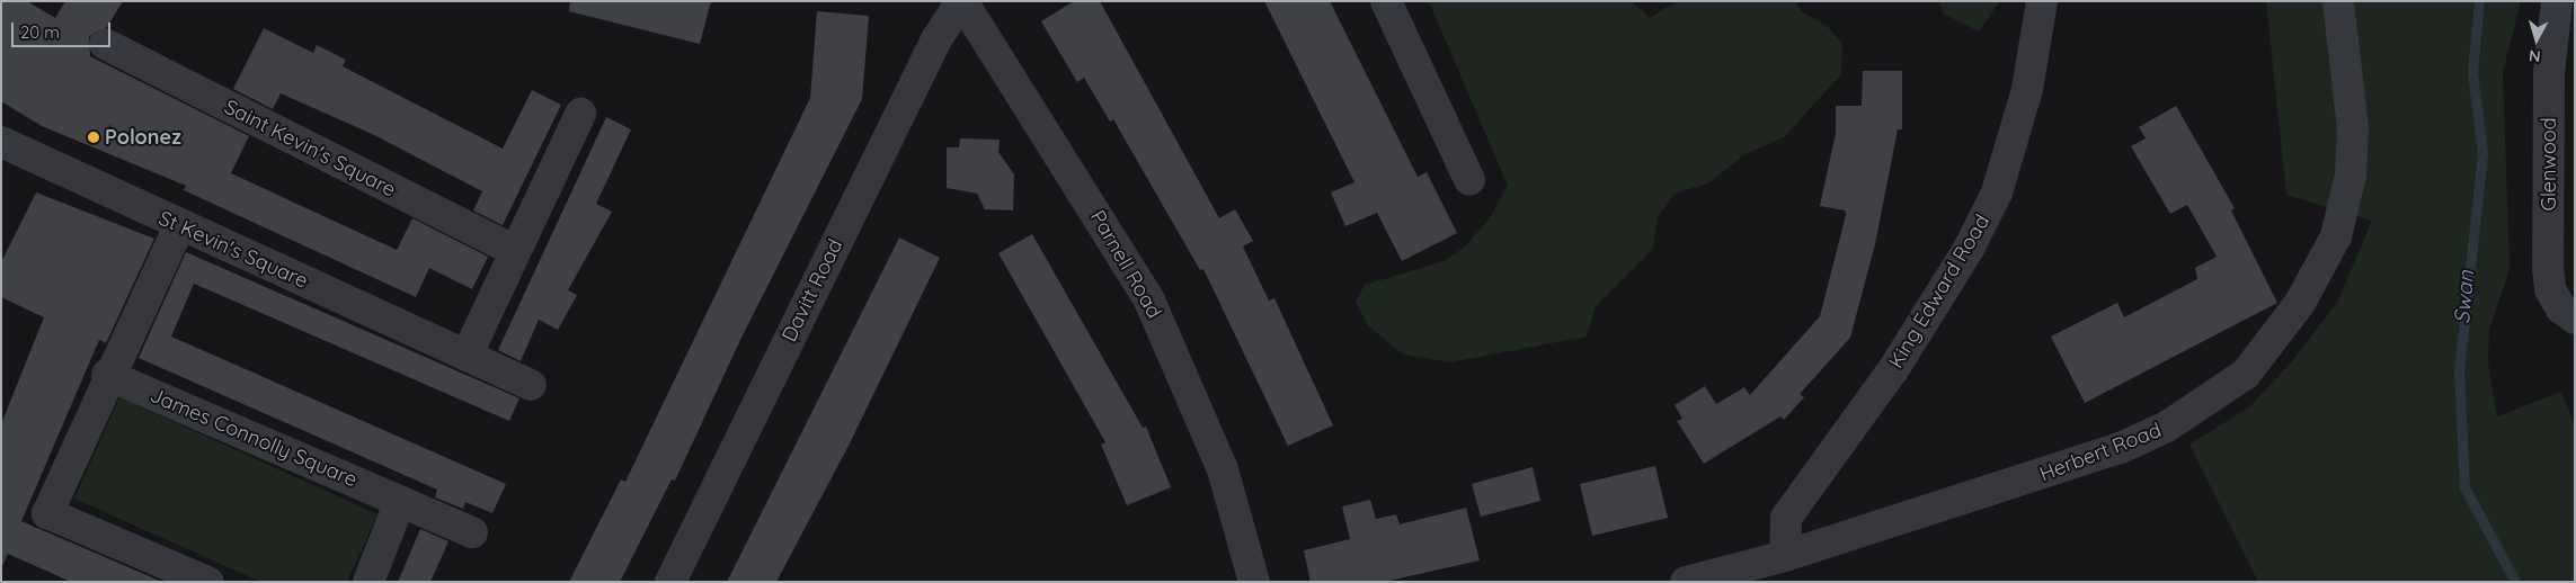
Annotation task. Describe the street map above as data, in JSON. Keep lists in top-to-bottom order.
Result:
{
  "streets": {
    "street": [
      "Saint Kevin's Square",
      "Glenwood",
      "St Kevin's Square",
      "Parnell Road",
      "Davitt Road",
      "King Edward Road",
      "James Connolly Square",
      "Herbert Road"
    ]
  },
  "crossings": [
    ["Parnell Road", "Davitt Road"],
    ["King Edward Road", "Herbert Road"]
  ],
  "water": ["Swan"],
  "places": ["Polonez"],
  "scale_bar": "20 m",
  "north": "bottom"
}
